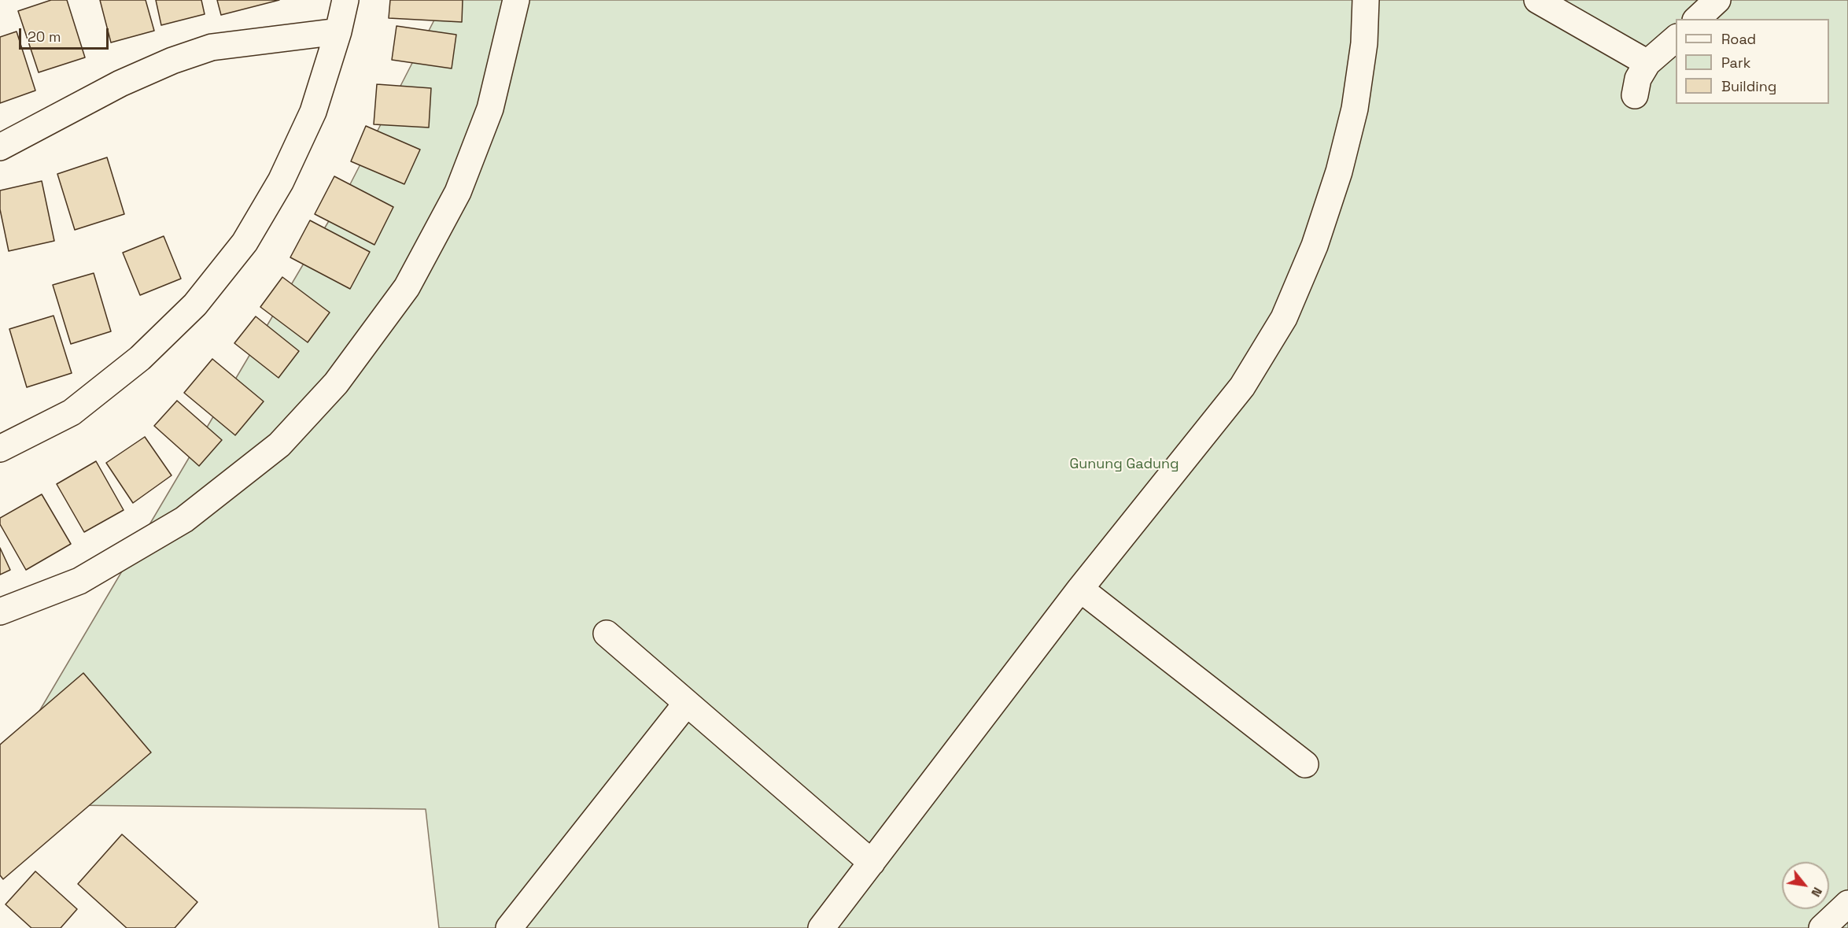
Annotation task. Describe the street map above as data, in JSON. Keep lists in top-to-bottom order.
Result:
{
  "parks": ["Gunung Gadung"],
  "legend": ["Road", "Park", "Building"],
  "scale_bar": "20 m",
  "north": "bottom right"
}
